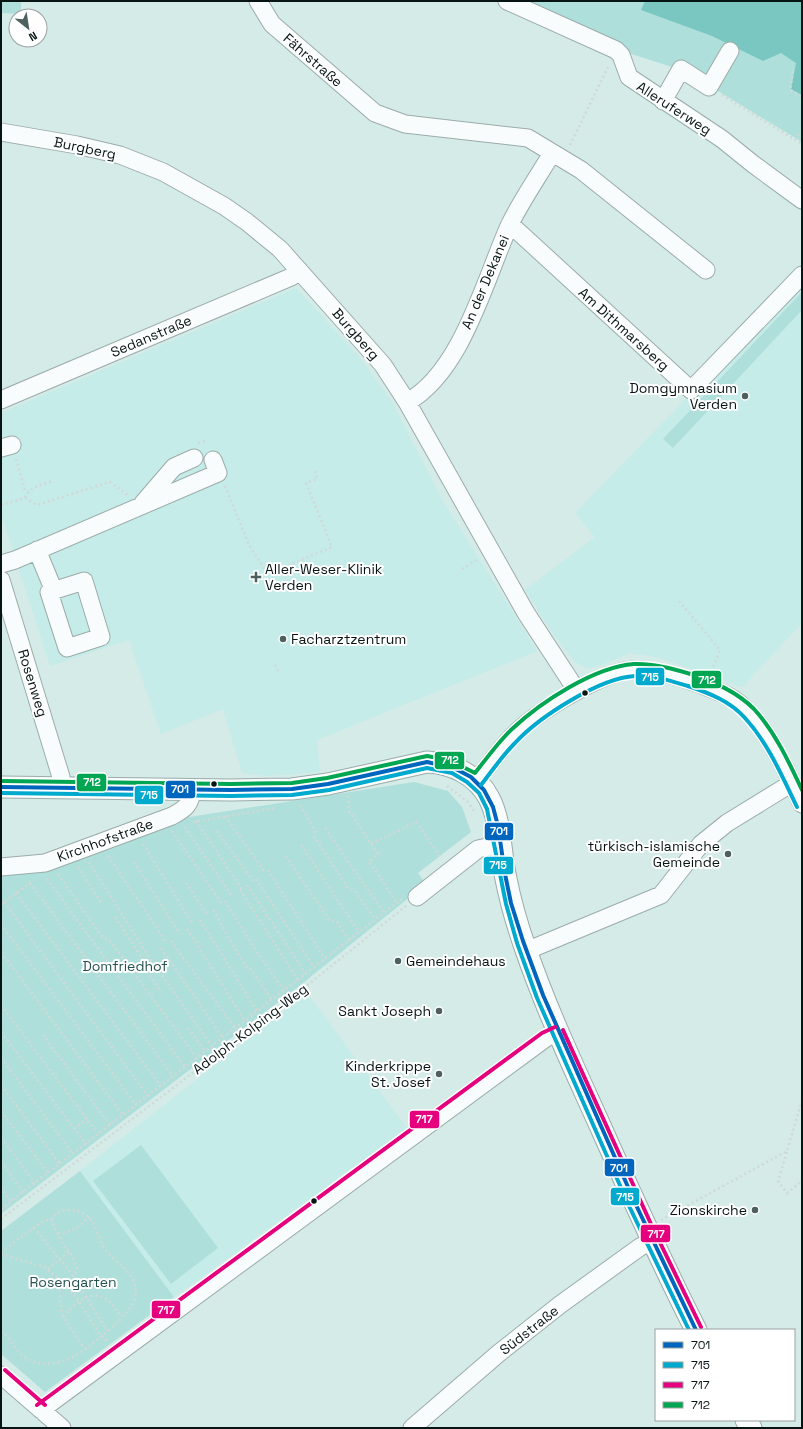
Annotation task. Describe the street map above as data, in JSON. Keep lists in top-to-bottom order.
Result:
{
  "streets": {
    "street": [
      "Fährstraße",
      "Alleruferweg",
      "Burgberg",
      "An der Dekanei",
      "Am Dithmarsberg",
      "Sedanstraße",
      "Rosenweg",
      "Kirchhofstraße",
      "Südstraße"
    ],
    "path": ["Adolph-Kolping-Weg"]
  },
  "crossings": [
    ["Fährstraße", "An der Dekanei"],
    ["Burgberg", "An der Dekanei"],
    ["Burgberg", "Sedanstraße"],
    ["An der Dekanei", "Am Dithmarsberg"]
  ],
  "parks": ["Domfriedhof", "Rosengarten"],
  "places": {
    "other": [
      "Domgymnasium Verden",
      "Facharztzentrum",
      "türkisch-islamische Gemeinde",
      "Gemeindehaus",
      "Sankt Joseph",
      "Kinderkrippe St. Josef",
      "Zionskirche"
    ],
    "health": ["Aller-Weser-Klinik Verden"]
  },
  "lines": [
    "transit line 712",
    "transit line 715",
    "transit line 701",
    "transit line 717"
  ],
  "legend": [
    "701",
    "715",
    "717",
    "712"
  ],
  "north": "bottom right"
}
